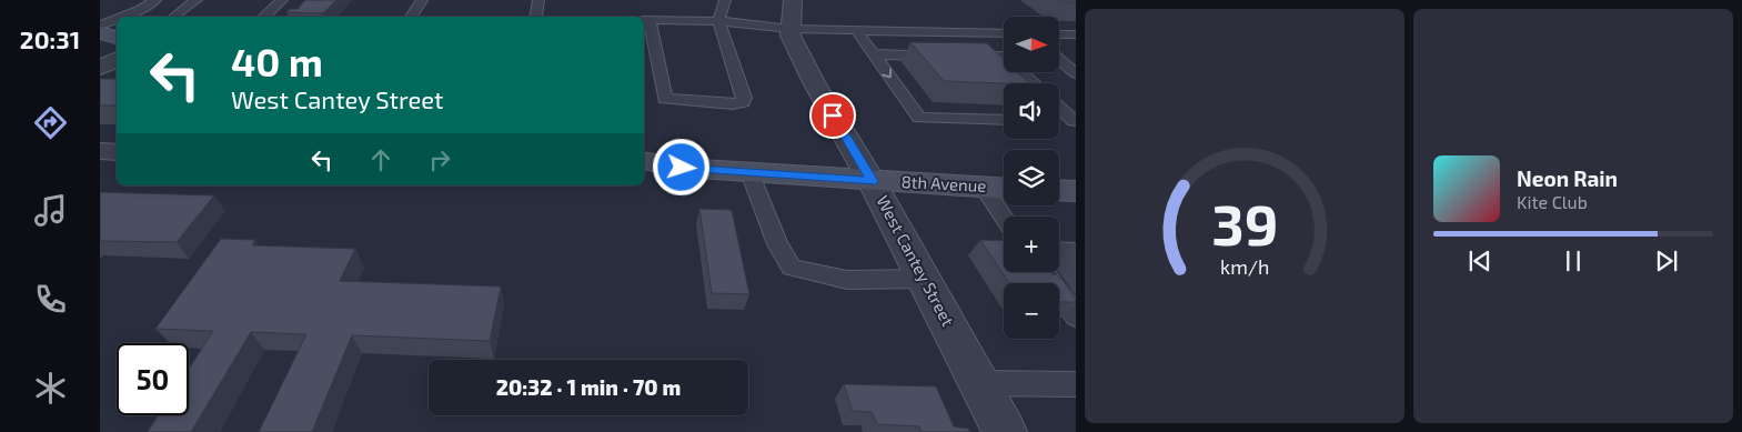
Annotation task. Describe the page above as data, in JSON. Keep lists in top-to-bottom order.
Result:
{
  "streets": {
    "main road": ["8th Avenue"],
    "street": ["West Cantey Street"]
  },
  "crossings": [
    ["8th Avenue", "West Cantey Street"]
  ],
  "north": "right",
  "page": {
    "tabs": "20:31",
    "map_buttons": ["+", "−"],
    "turn": ["40 m", "West Cantey Street"],
    "song": ["Neon Rain", "Kite Club"],
    "limit": "50",
    "trip": "20:32 · 1 min · 70 m",
    "gauge": ["39", "km/h"]
  }
}
